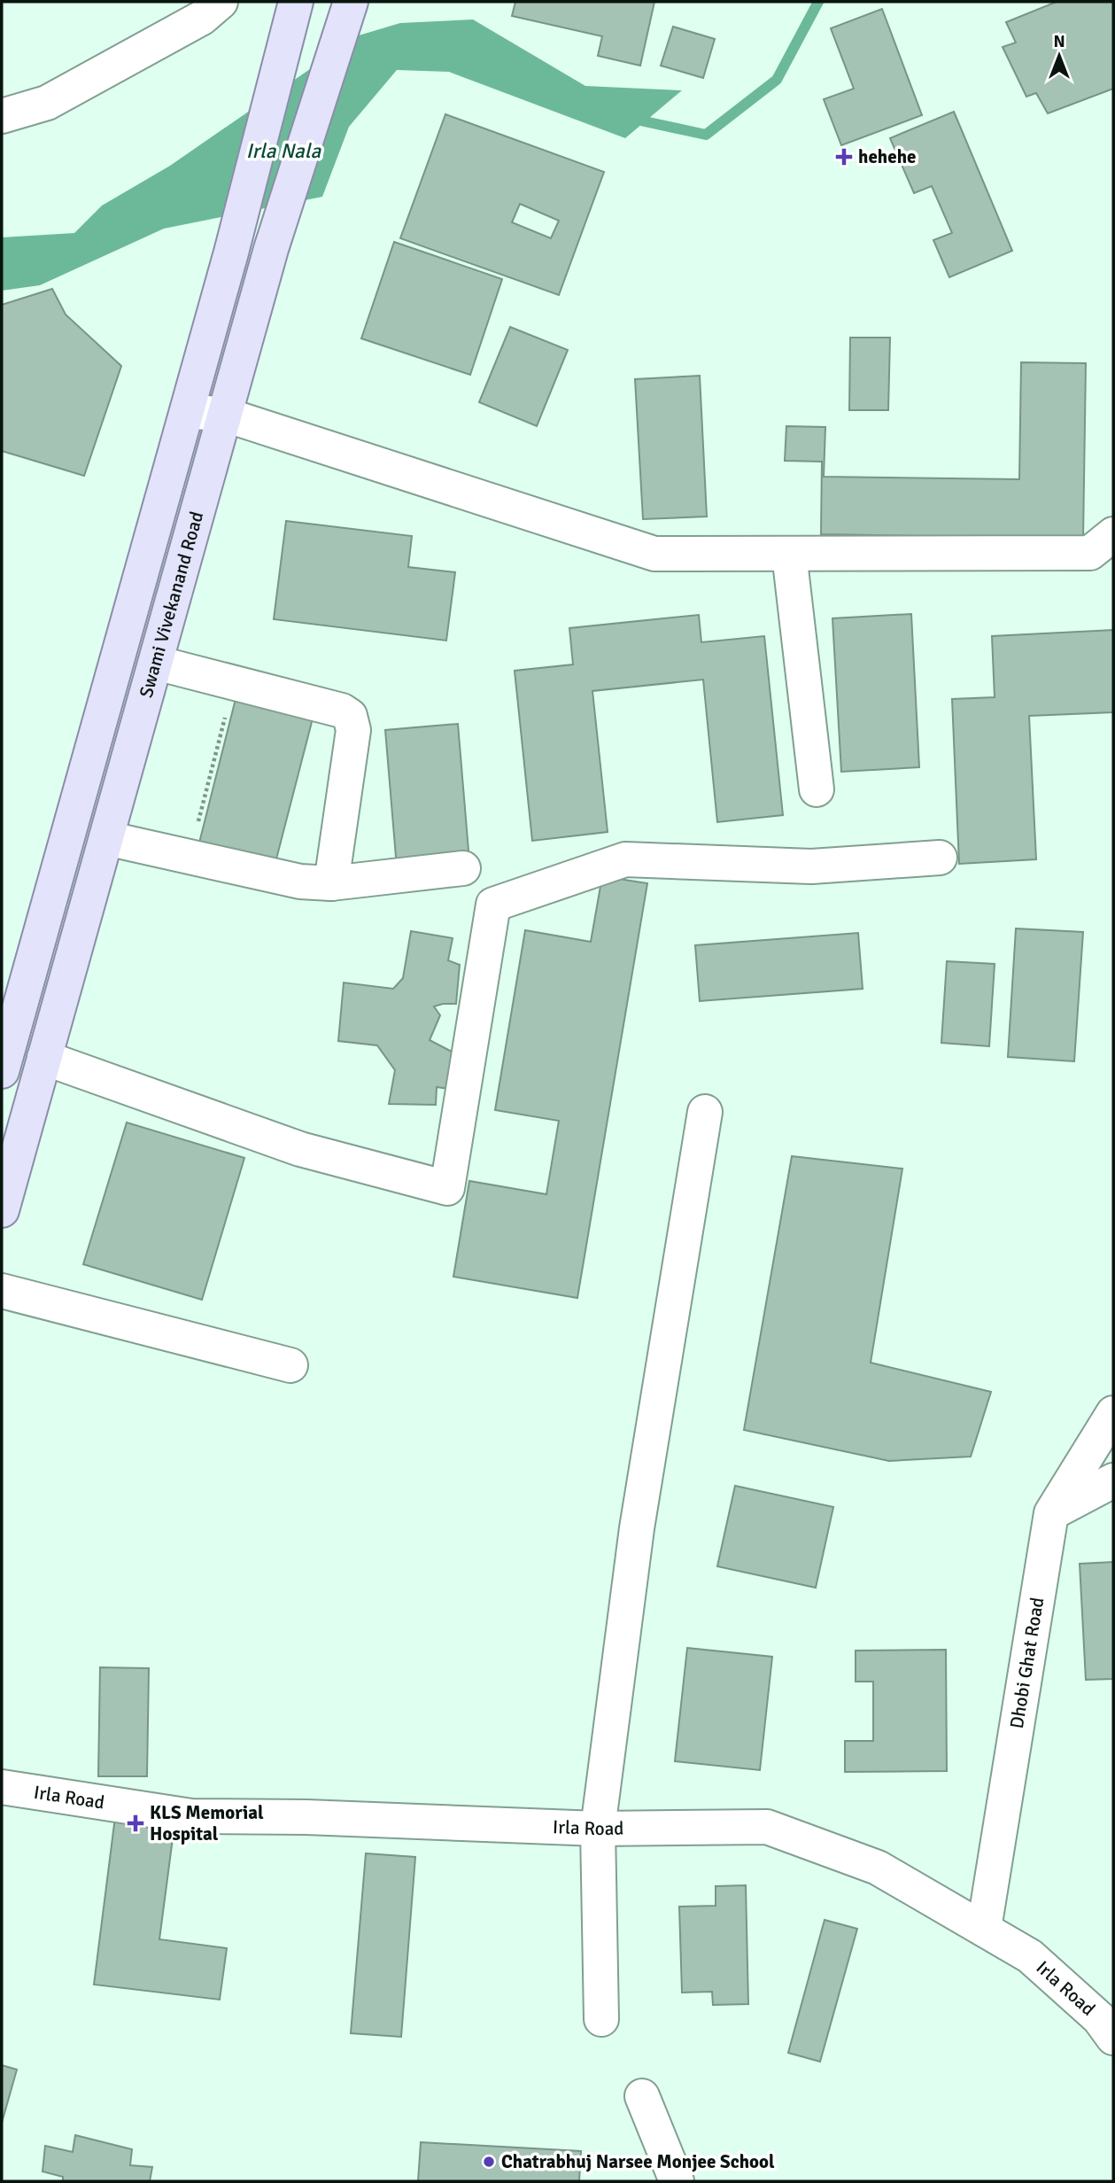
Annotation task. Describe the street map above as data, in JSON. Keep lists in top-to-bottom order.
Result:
{
  "streets": {
    "main road": ["Swami Vivekanand Road"],
    "street": ["Dhobi Ghat Road", "Irla Road"]
  },
  "crossings": [
    ["Dhobi Ghat Road", "Irla Road"]
  ],
  "water": ["Irla Nala"],
  "places": {
    "health": ["hehehe", "KLS Memorial Hospital"],
    "other": ["Chatrabhuj Narsee Monjee School"]
  },
  "north": "top"
}
